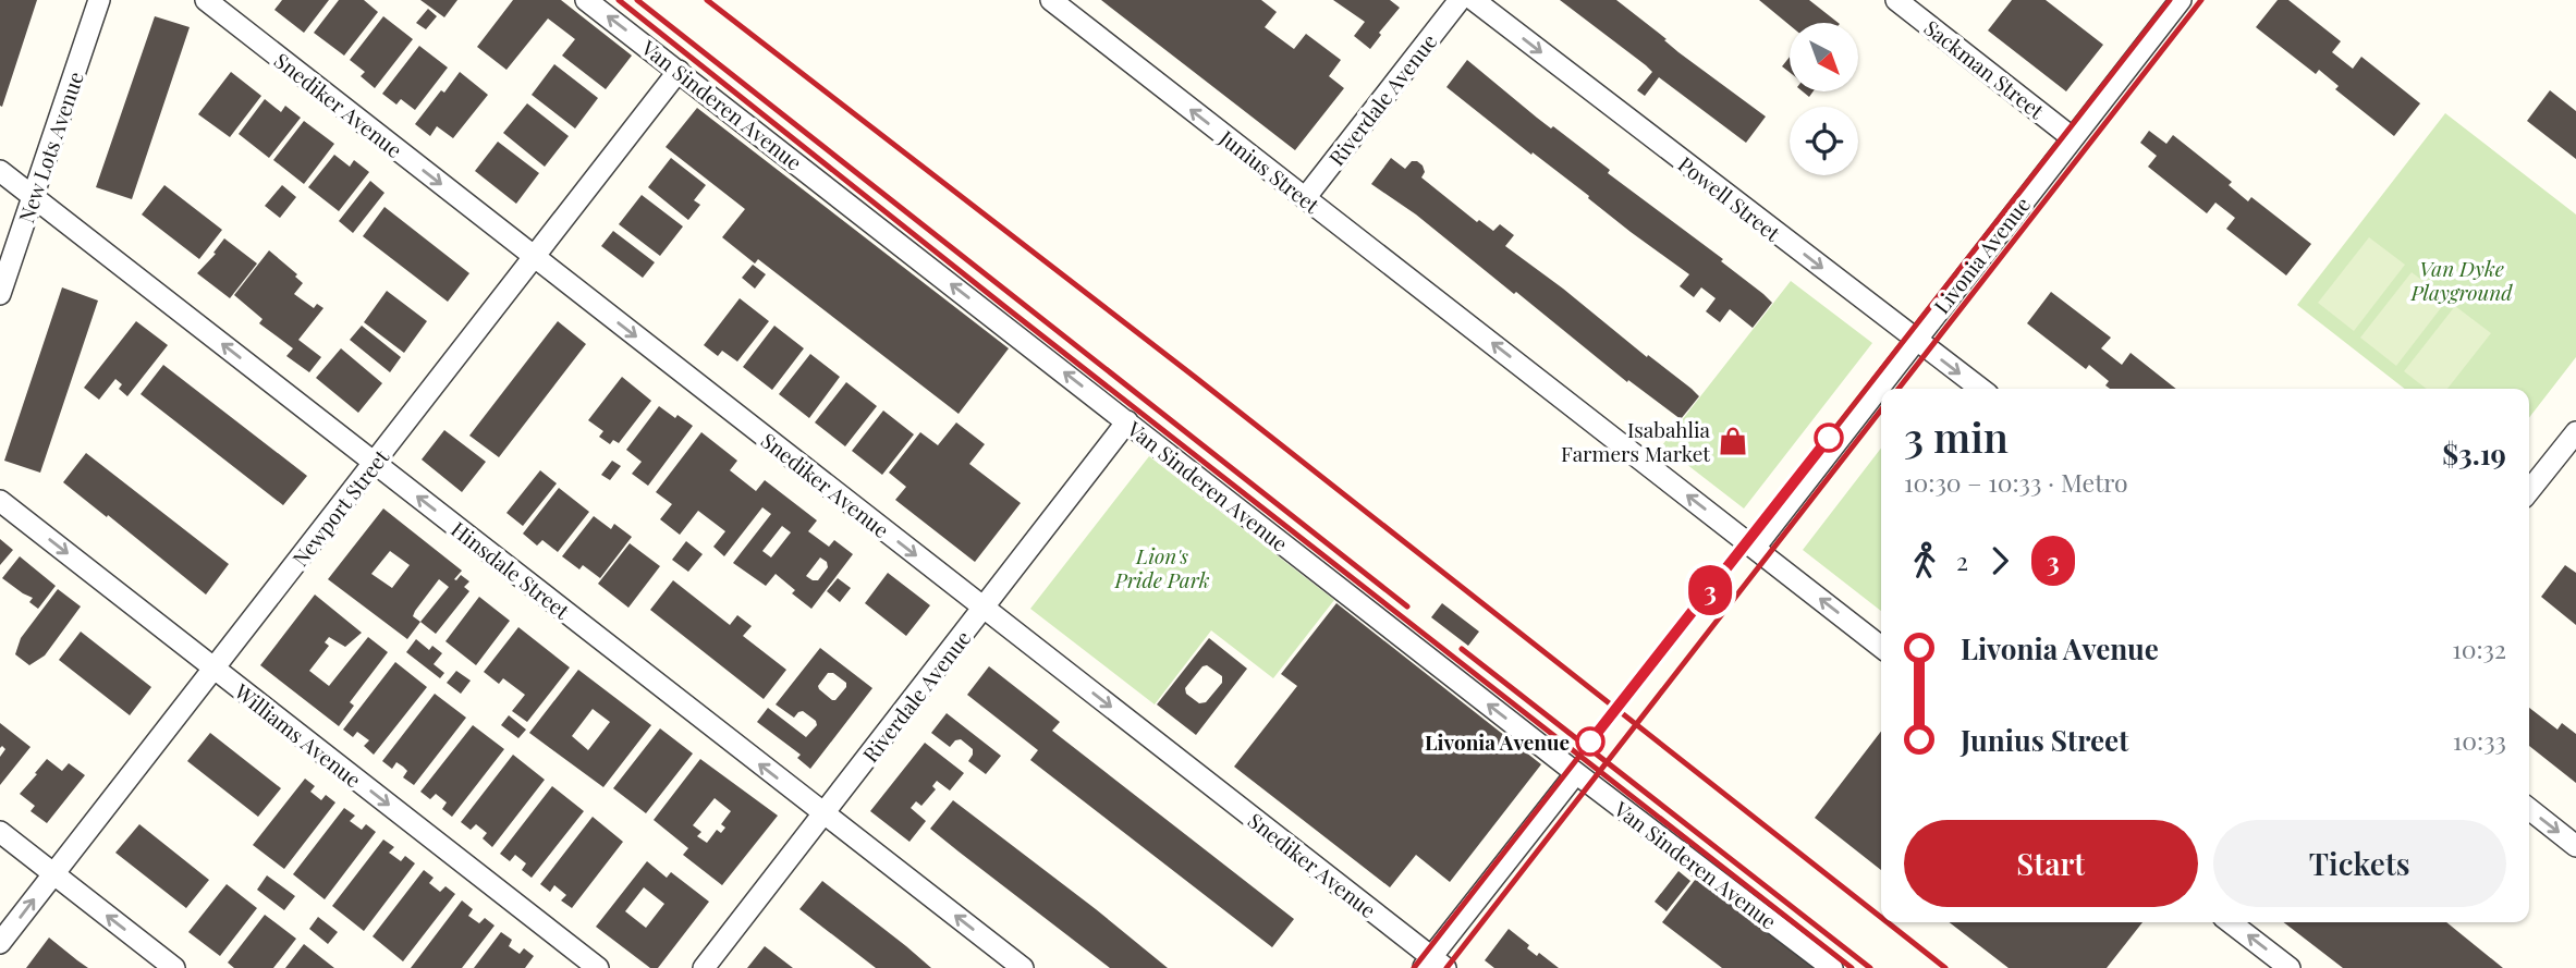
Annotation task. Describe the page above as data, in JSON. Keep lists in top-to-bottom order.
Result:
{
  "streets": {
    "street": [
      "Sackman Street",
      "Riverdale Avenue",
      "Snediker Avenue",
      "Van Sinderen Avenue",
      "New Lots Avenue",
      "Junius Street",
      "Powell Street",
      "Livonia Avenue",
      "Newport Street",
      "Hinsdale Street",
      "Williams Avenue"
    ]
  },
  "crossings": [
    ["Sackman Street", "Livonia Avenue"],
    ["Riverdale Avenue", "Snediker Avenue"],
    ["Riverdale Avenue", "Van Sinderen Avenue"],
    ["Riverdale Avenue", "Junius Street"],
    ["Riverdale Avenue", "Hinsdale Street"],
    ["Snediker Avenue", "Newport Street"],
    ["Van Sinderen Avenue", "Newport Street"],
    ["New Lots Avenue", "Hinsdale Street"],
    ["Junius Street", "Livonia Avenue"],
    ["Powell Street", "Livonia Avenue"],
    ["Newport Street", "Hinsdale Street"],
    ["Newport Street", "Williams Avenue"]
  ],
  "one_way": [
    "Snediker Avenue",
    "Van Sinderen Avenue",
    "Junius Street",
    "Powell Street",
    "Hinsdale Street",
    "Williams Avenue"
  ],
  "parks": ["Van Dyke Playground", "Lion's Pride Park"],
  "places": {
    "shop": ["Isabahlia Farmers Market"],
    "other": ["Livonia Avenue"]
  },
  "lines": ["metro line 3"],
  "north": "bottom right",
  "page": {
    "on_map": "3",
    "heading": ["3 min", "10:30 – 10:33 · Metro", "$3.19"],
    "legs": ["2", "3"],
    "list": [
      {
        "name": "Livonia Avenue",
        "value": "10:32"
      },
      {
        "name": "Junius Street",
        "value": "10:33"
      }
    ],
    "buttons": ["Start", "Tickets"]
  }
}
